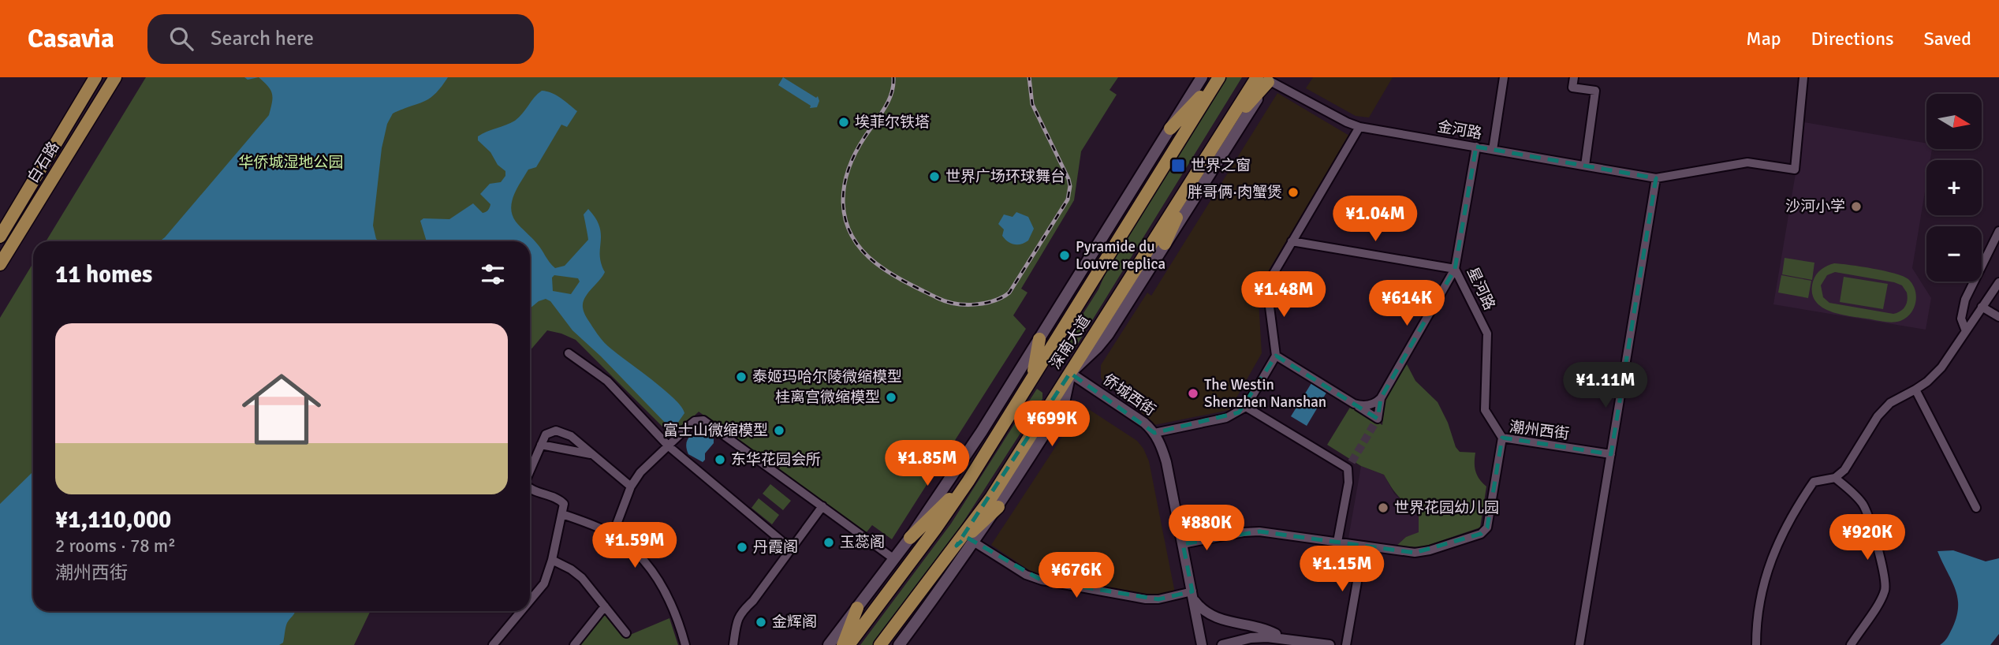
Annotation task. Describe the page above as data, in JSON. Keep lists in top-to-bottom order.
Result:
{
  "streets": {
    "main road": ["白石路", "深南大道"],
    "street": [
      "金河路",
      "星河路",
      "侨城西街",
      "潮州西街"
    ]
  },
  "crossings": [
    ["金河路", "星河路"],
    ["金河路", "深南大道"],
    ["星河路", "潮州西街"],
    ["深南大道", "侨城西街"],
    ["侨城西街", "潮州西街"]
  ],
  "parks": ["华侨城湿地公园"],
  "places": {
    "other": [
      "埃菲尔铁塔",
      "世界广场环球舞台",
      "胖哥俩·肉蟹煲",
      "沙河小学",
      "Pyramide du Louvre replica",
      "泰姬玛哈尔陵微缩模型",
      "The Westin Shenzhen Nanshan",
      "桂离宫微缩模型",
      "富士山微缩模型",
      "东华花园会所",
      "世界花园幼儿园",
      "玉蕊阁",
      "丹霞阁",
      "金辉阁"
    ],
    "transit": ["世界之窗"]
  },
  "north": "right",
  "page": {
    "header": "Casavia",
    "search": "Search here",
    "nav": ["Map", "Directions", "Saved"],
    "map_buttons": ["+", "−"],
    "price": [
      "¥1.04M",
      "¥1.48M",
      "¥614K",
      "¥1.11M",
      "¥699K",
      "¥1.85M",
      "¥880K",
      "¥920K",
      "¥1.59M",
      "¥1.15M",
      "¥676K"
    ],
    "heading": "11 homes",
    "list": [
      {
        "name": "¥1,110,000",
        "note": "2 rooms · 78 m² · 潮州西街"
      }
    ]
  }
}
